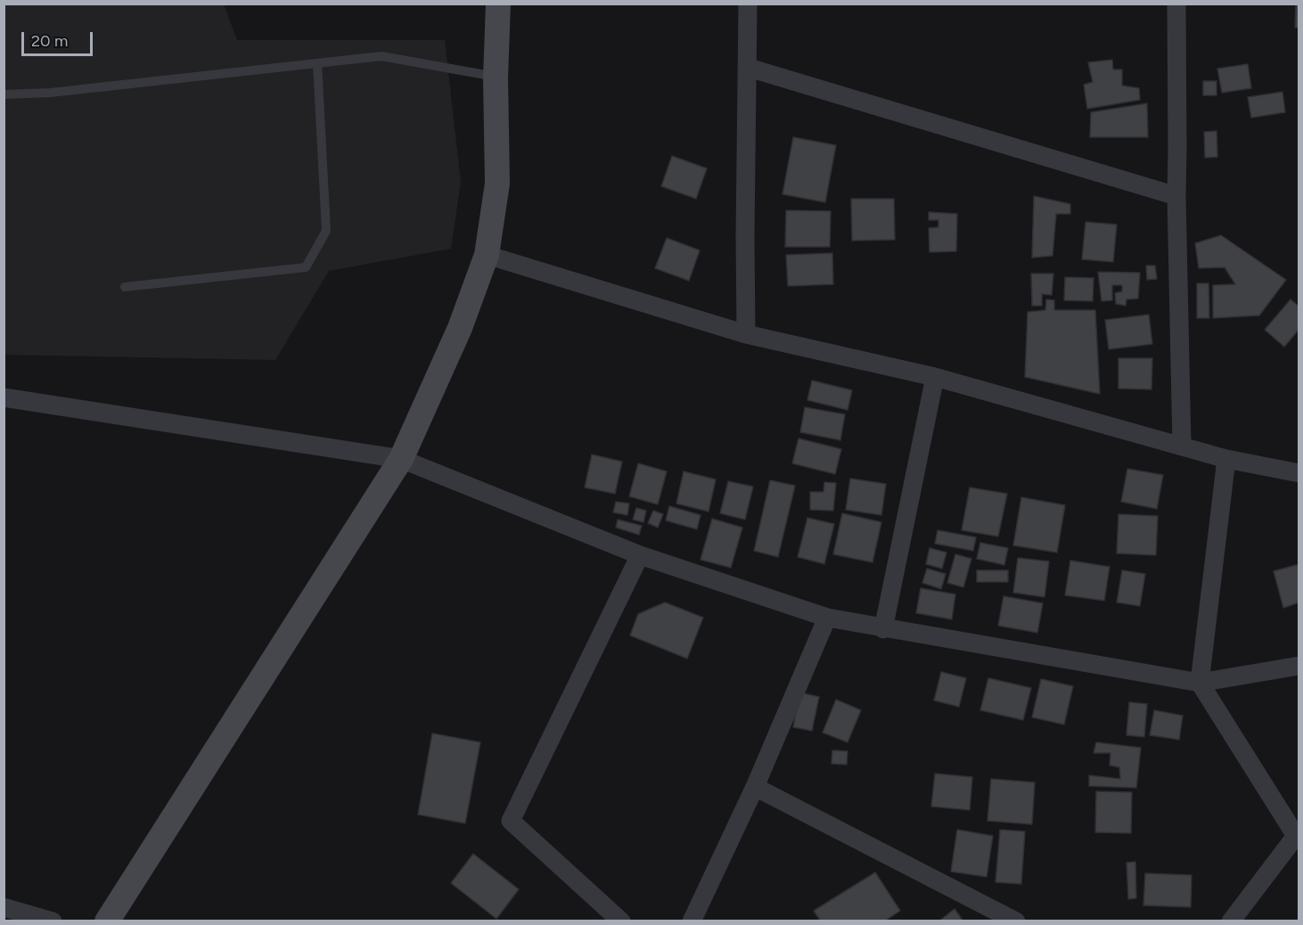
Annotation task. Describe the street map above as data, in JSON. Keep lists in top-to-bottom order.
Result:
{
  "scale_bar": "20 m"
}
